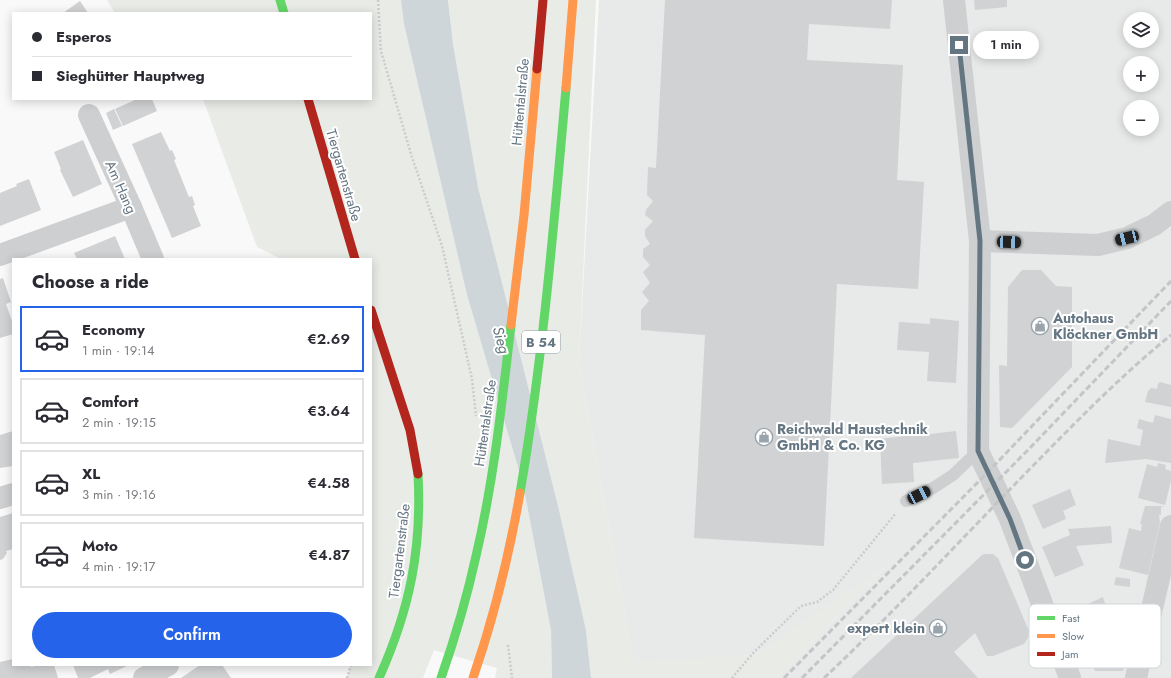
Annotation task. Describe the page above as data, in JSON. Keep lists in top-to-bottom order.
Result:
{
  "streets": {
    "main road": ["Hüttentalstraße", "Tiergartenstraße", "B 54"],
    "street": ["Am Hang"]
  },
  "water": ["Sieg"],
  "places": {
    "shop": ["Autohaus Klöckner GmbH", "Reichwald Haustechnik GmbH & Co. KG", "expert klein"]
  },
  "legend": ["Fast", "Slow", "Jam"],
  "page": {
    "map_buttons": ["+", "−"],
    "banner": ["Esperos", "Sieghütter Hauptweg"],
    "bubble": "1 min",
    "heading": "Choose a ride",
    "list": [
      {
        "name": "Economy",
        "note": "1 min · 19:14",
        "value": "€2.69"
      },
      {
        "name": "Comfort",
        "note": "2 min · 19:15",
        "value": "€3.64"
      },
      {
        "name": "XL",
        "note": "3 min · 19:16",
        "value": "€4.58"
      },
      {
        "name": "Moto",
        "note": "4 min · 19:17",
        "value": "€4.87"
      }
    ],
    "buttons": "Confirm"
  }
}
